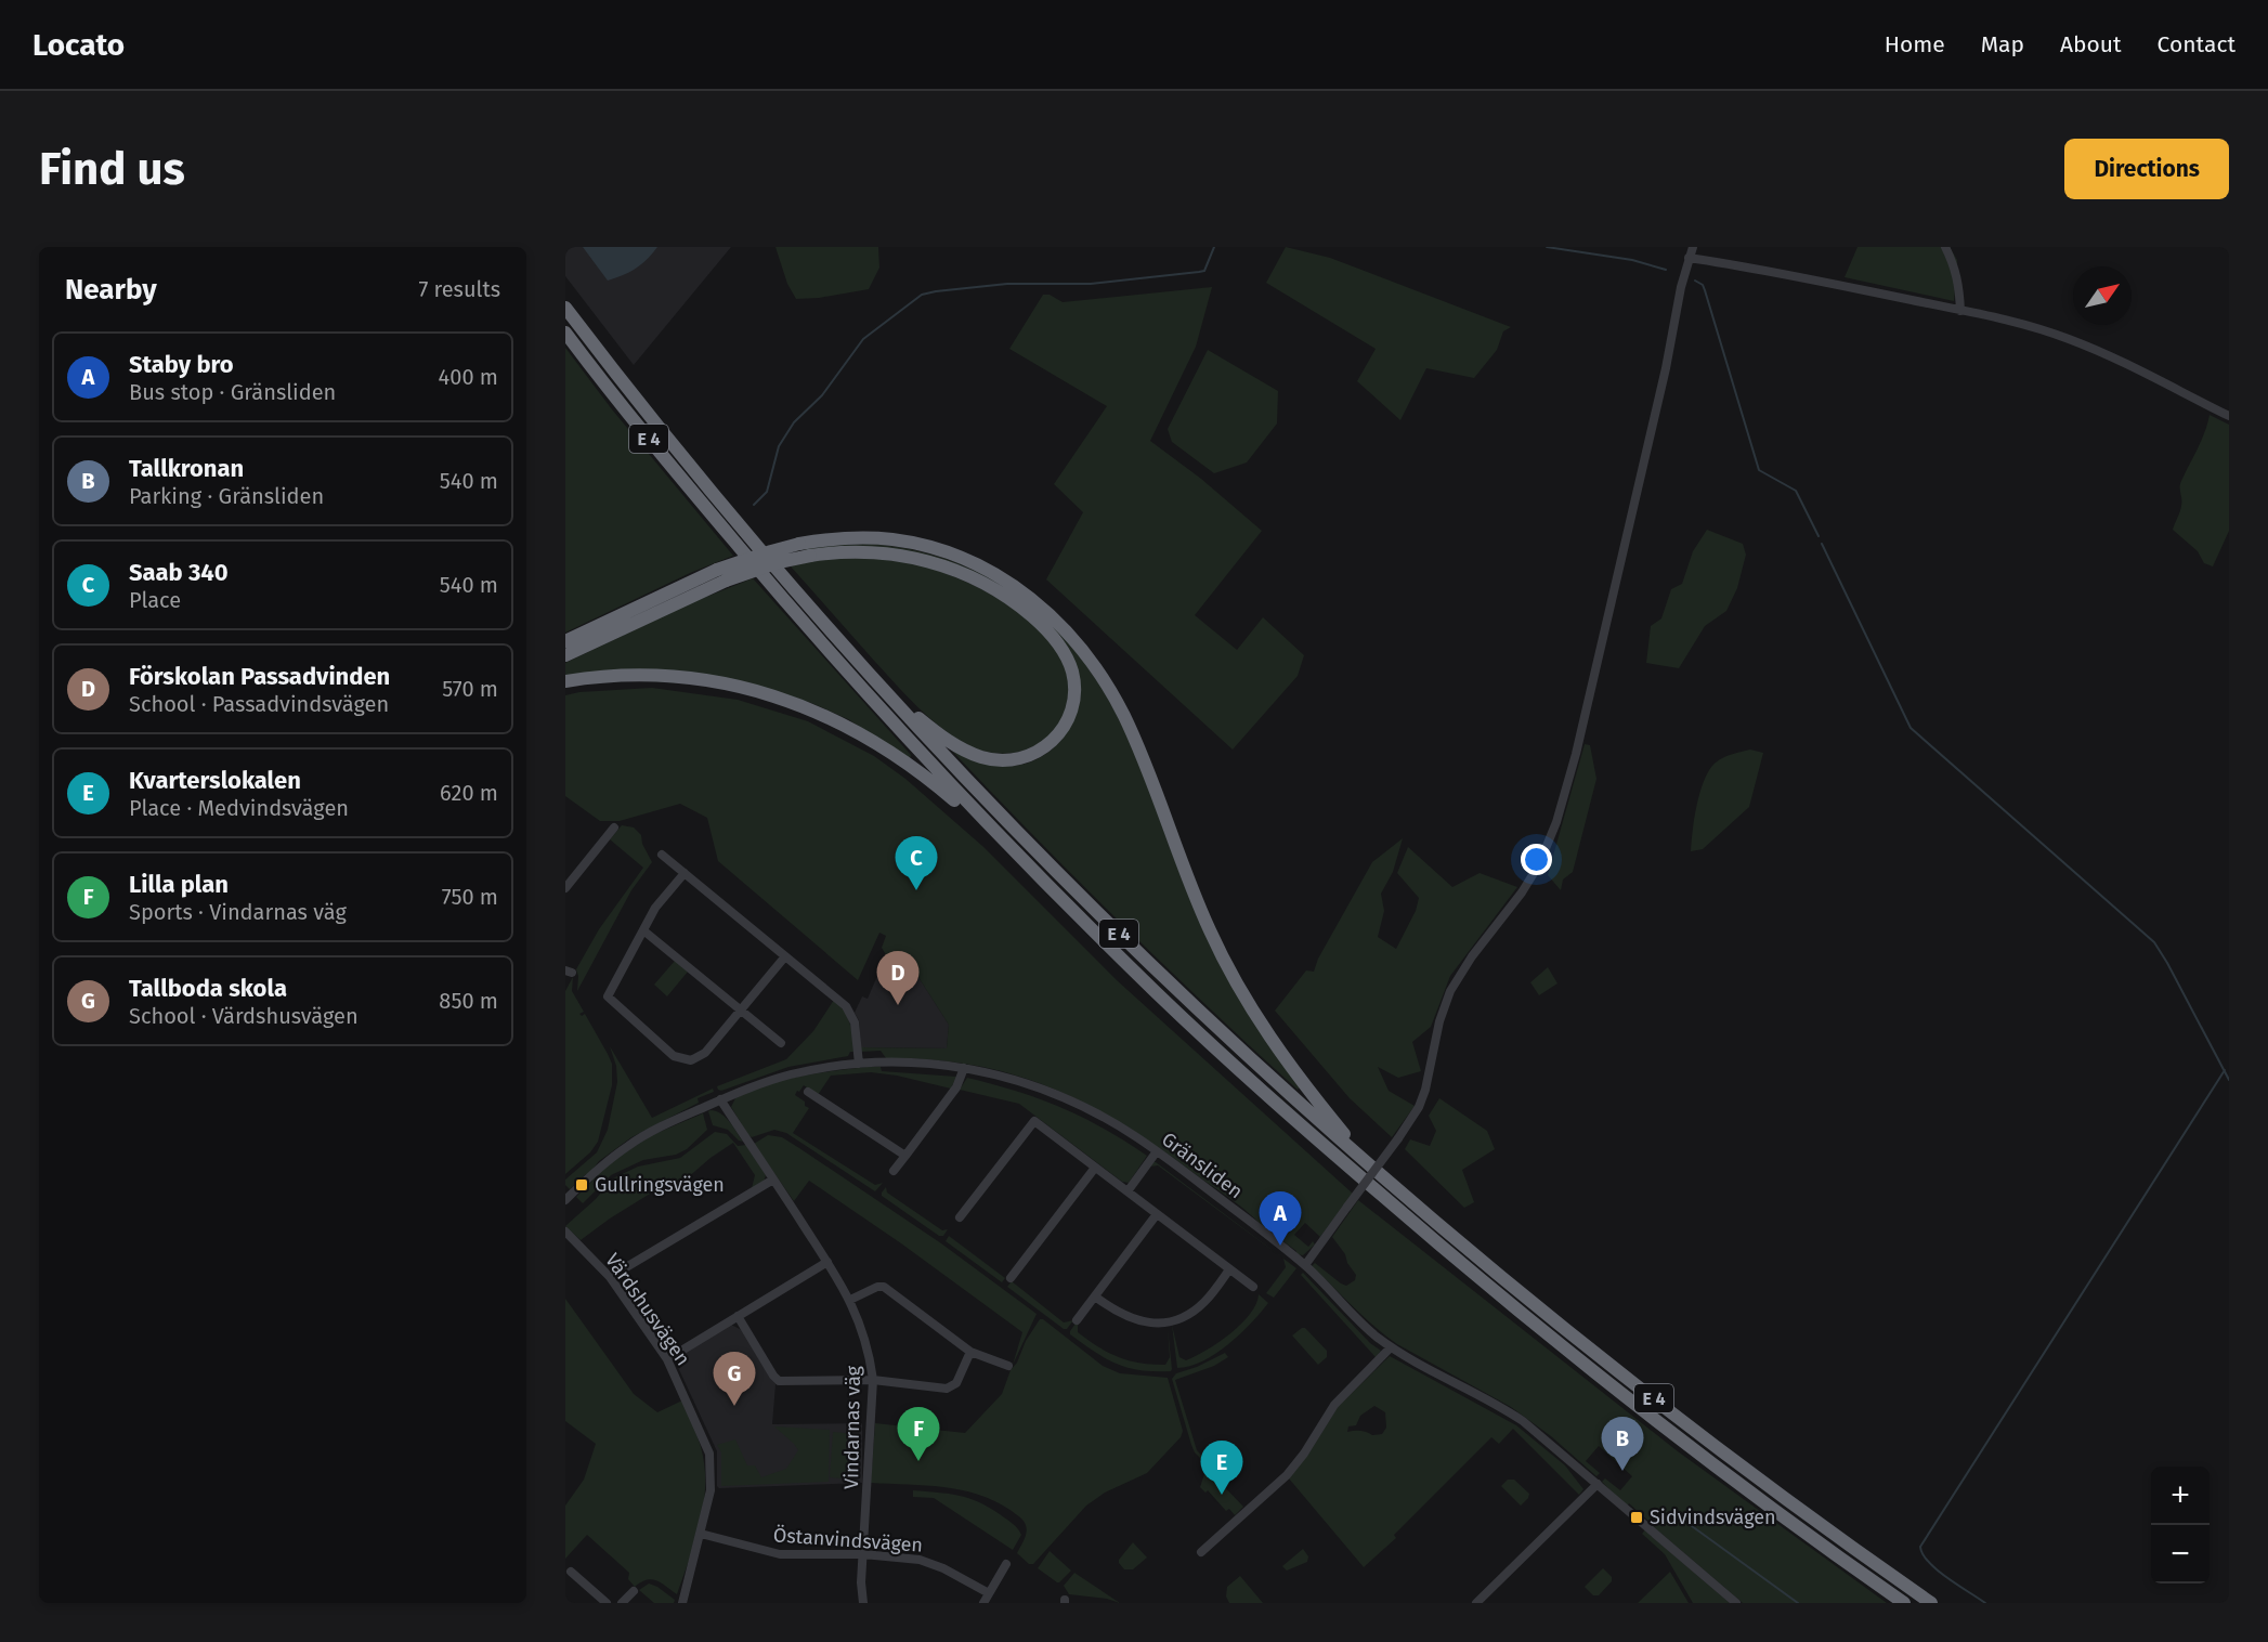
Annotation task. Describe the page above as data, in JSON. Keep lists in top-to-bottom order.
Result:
{
  "streets": {
    "highway": ["E 4"],
    "street": [
      "Gränsliden",
      "Värdshusvägen",
      "Vindarnas väg",
      "Östanvindsvägen"
    ]
  },
  "crossings": [
    ["Gränsliden", "Vindarnas väg"],
    ["Värdshusvägen", "Östanvindsvägen"],
    ["Vindarnas väg", "Östanvindsvägen"]
  ],
  "places": {
    "transit": ["Gullringsvägen", "Sidvindsvägen"]
  },
  "north": "top right",
  "page": {
    "header": "Locato",
    "nav": [
      "Home",
      "Map",
      "About",
      "Contact"
    ],
    "buttons": "Directions",
    "title": "Find us",
    "heading": ["Nearby", "7 results"],
    "list": [
      {
        "mark": "A",
        "name": "Staby bro",
        "note": "Bus stop · Gränsliden",
        "value": "400 m"
      },
      {
        "mark": "B",
        "name": "Tallkronan",
        "note": "Parking · Gränsliden",
        "value": "540 m"
      },
      {
        "mark": "C",
        "name": "Saab 340",
        "note": "Place",
        "value": "540 m"
      },
      {
        "mark": "D",
        "name": "Förskolan Passadvinden",
        "note": "School · Passadvindsvägen",
        "value": "570 m"
      },
      {
        "mark": "E",
        "name": "Kvarterslokalen",
        "note": "Place · Medvindsvägen",
        "value": "620 m"
      },
      {
        "mark": "F",
        "name": "Lilla plan",
        "note": "Sports · Vindarnas väg",
        "value": "750 m"
      },
      {
        "mark": "G",
        "name": "Tallboda skola",
        "note": "School · Värdshusvägen",
        "value": "850 m"
      }
    ],
    "pins": [
      "C",
      "D",
      "A",
      "G",
      "F",
      "B",
      "E"
    ],
    "map_buttons": ["+", "−"]
  }
}
